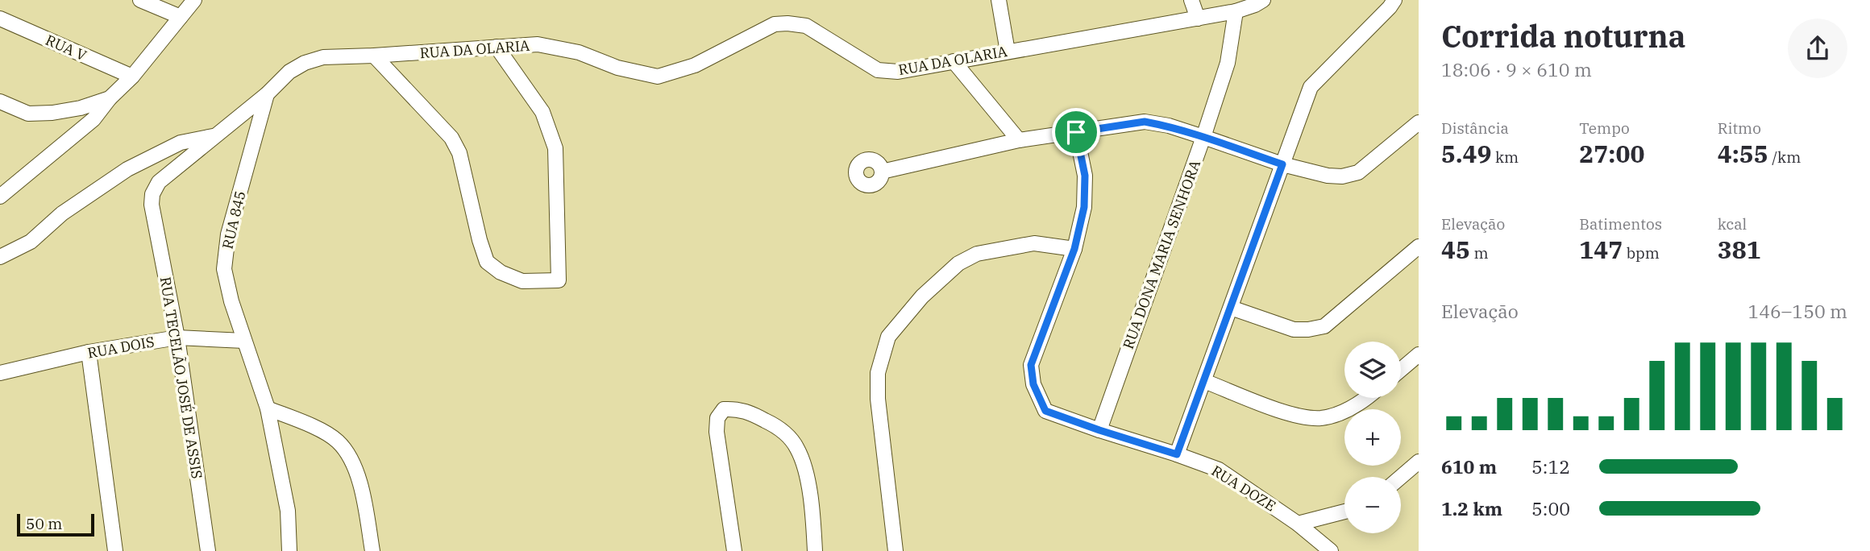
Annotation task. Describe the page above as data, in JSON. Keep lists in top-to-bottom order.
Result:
{
  "streets": {
    "street": [
      "RUA V",
      "RUA DA OLARIA",
      "RUA 845",
      "RUA DONA MARIA SENHORA",
      "RUA DOIS",
      "RUA TECELÃO JOSÉ DE ASSIS",
      "RUA DOZE"
    ]
  },
  "crossings": [
    ["RUA DA OLARIA", "RUA 845"],
    ["RUA DA OLARIA", "RUA DONA MARIA SENHORA"],
    ["RUA DA OLARIA", "RUA TECELÃO JOSÉ DE ASSIS"],
    ["RUA 845", "RUA DOIS"],
    ["RUA DONA MARIA SENHORA", "RUA DOZE"],
    ["RUA DOIS", "RUA TECELÃO JOSÉ DE ASSIS"]
  ],
  "scale_bar": "50 m",
  "page": {
    "heading": ["Corrida noturna", "18:06 · 9 × 610 m"],
    "stats": [
      ["Distância", "5.49 km"],
      ["Tempo", "27:00"],
      ["Ritmo", "4:55 /km"],
      ["Elevação", "45 m"],
      ["Batimentos", "147 bpm"],
      ["kcal", "381"]
    ],
    "chart": ["Elevação", "146–150 m"],
    "map_buttons": ["+", "−"],
    "list": [
      {
        "name": "610 m",
        "note": "5:12"
      },
      {
        "name": "1.2 km",
        "note": "5:00"
      }
    ],
    "scale": "50 m"
  }
}
